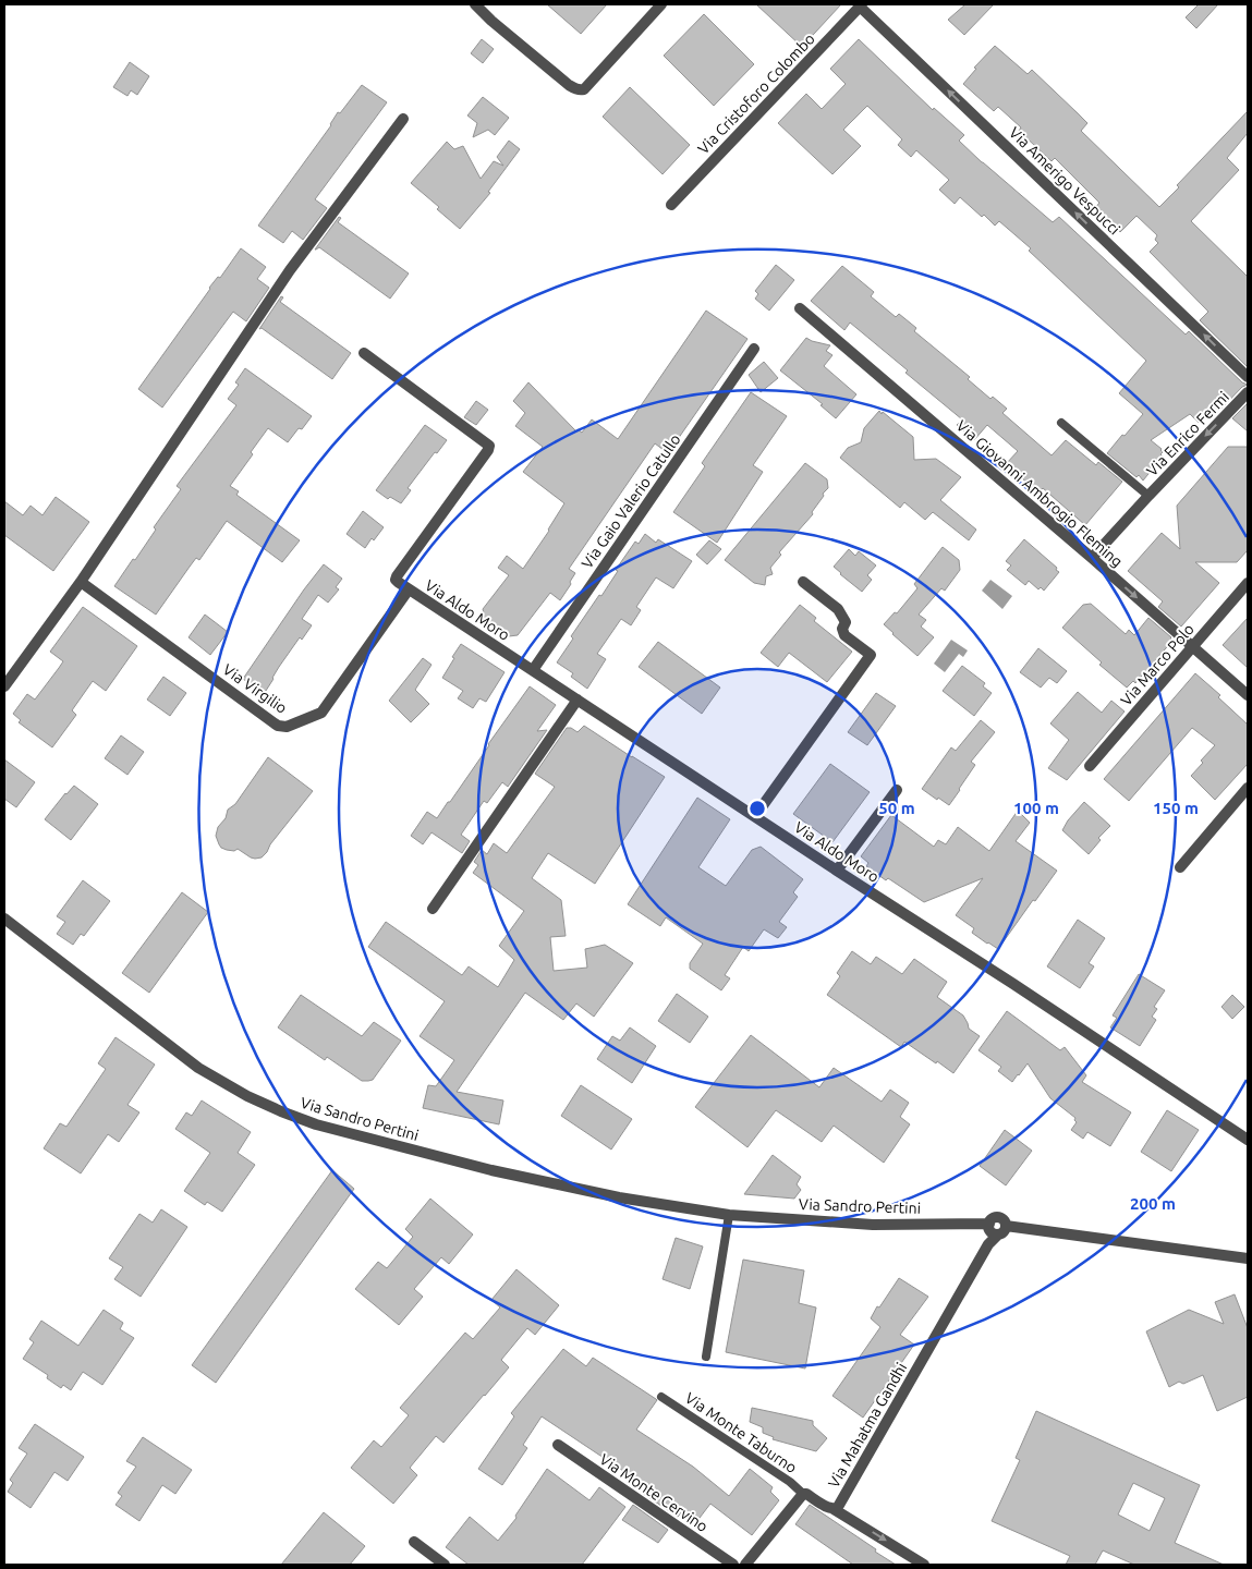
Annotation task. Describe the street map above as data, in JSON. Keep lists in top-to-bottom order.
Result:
{
  "streets": {
    "street": [
      "Via Cristoforo Colombo",
      "Via Amerigo Vespucci",
      "Via Enrico Fermi",
      "Via Giovanni Ambrogio Fleming",
      "Via Gaio Valerio Catullo",
      "Via Aldo Moro",
      "Via Marco Polo",
      "Via Virgilio",
      "Via Sandro Pertini",
      "Via Mahatma Gandhi",
      "Via Monte Cervino"
    ],
    "lane": ["Via Monte Taburno"]
  },
  "crossings": [
    ["Via Cristoforo Colombo", "Via Amerigo Vespucci"],
    ["Via Enrico Fermi", "Via Giovanni Ambrogio Fleming"],
    ["Via Giovanni Ambrogio Fleming", "Via Marco Polo"],
    ["Via Gaio Valerio Catullo", "Via Aldo Moro"],
    ["Via Aldo Moro", "Via Virgilio"],
    ["Via Sandro Pertini", "Via Mahatma Gandhi"],
    ["Via Mahatma Gandhi", "Via Monte Taburno"]
  ],
  "one_way": ["Via Amerigo Vespucci", "Via Enrico Fermi"],
  "rings": [
    "50 m",
    "100 m",
    "150 m",
    "200 m"
  ]
}
